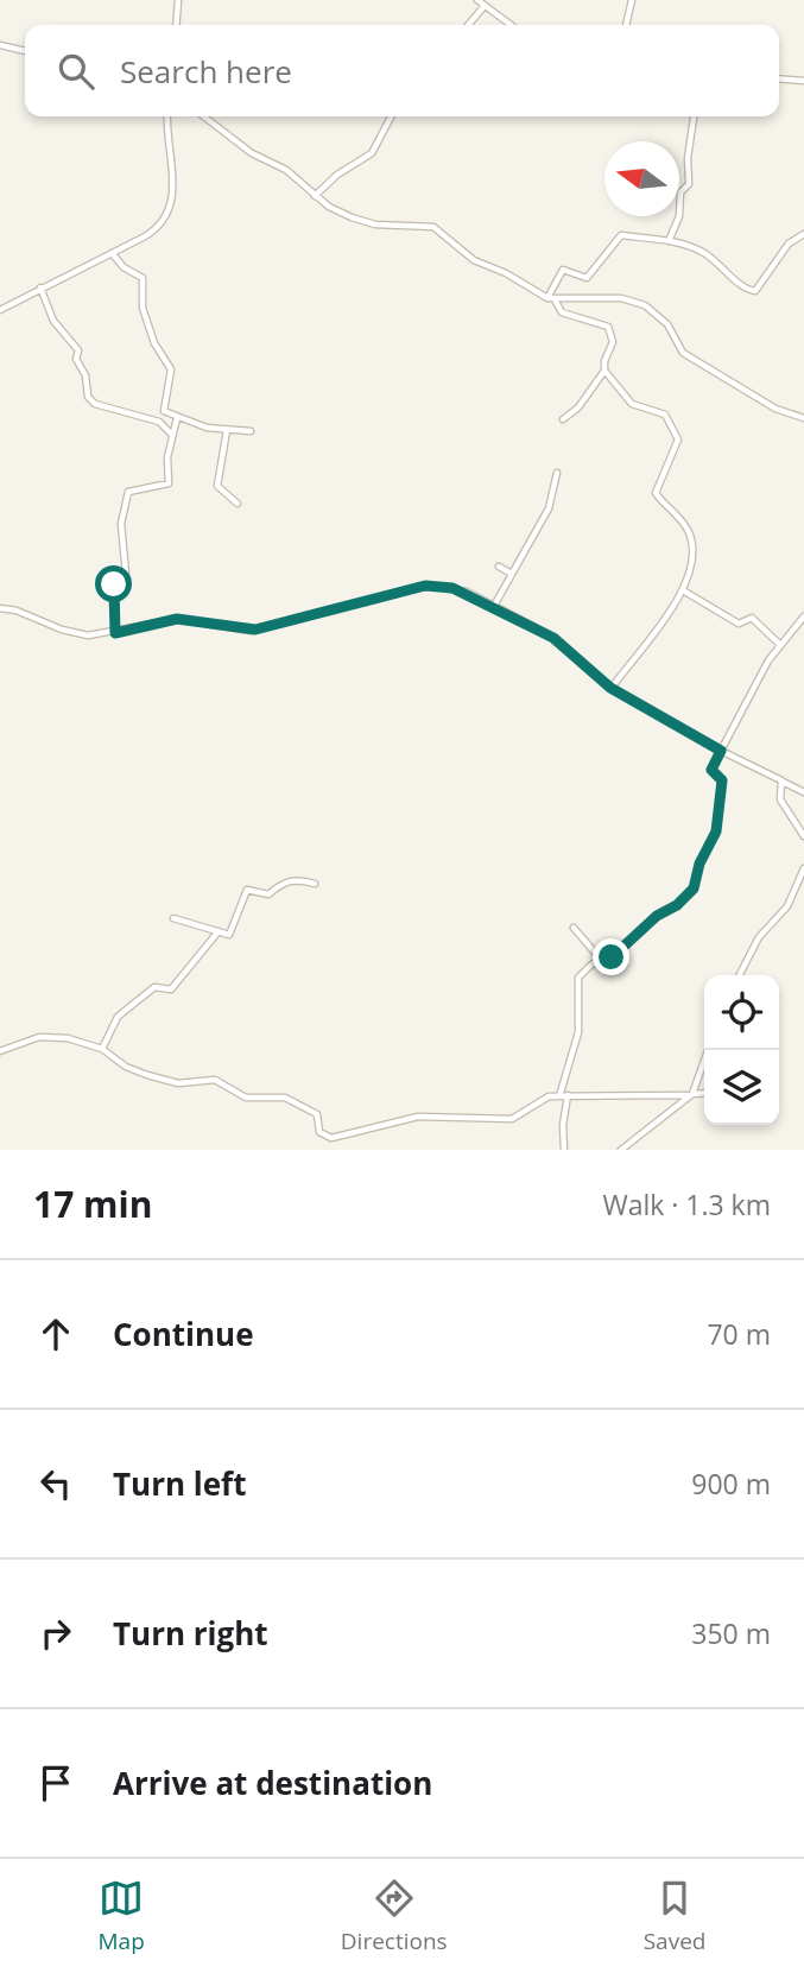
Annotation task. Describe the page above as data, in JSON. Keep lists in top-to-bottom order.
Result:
{
  "north": "left",
  "page": {
    "search": "Search here",
    "heading": ["17 min", "Walk · 1.3 km"],
    "list": [
      ["Continue", "70 m"],
      ["Turn left", "900 m"],
      ["Turn right", "350 m"],
      "Arrive at destination"
    ],
    "nav": ["Map", "Directions", "Saved"]
  }
}
